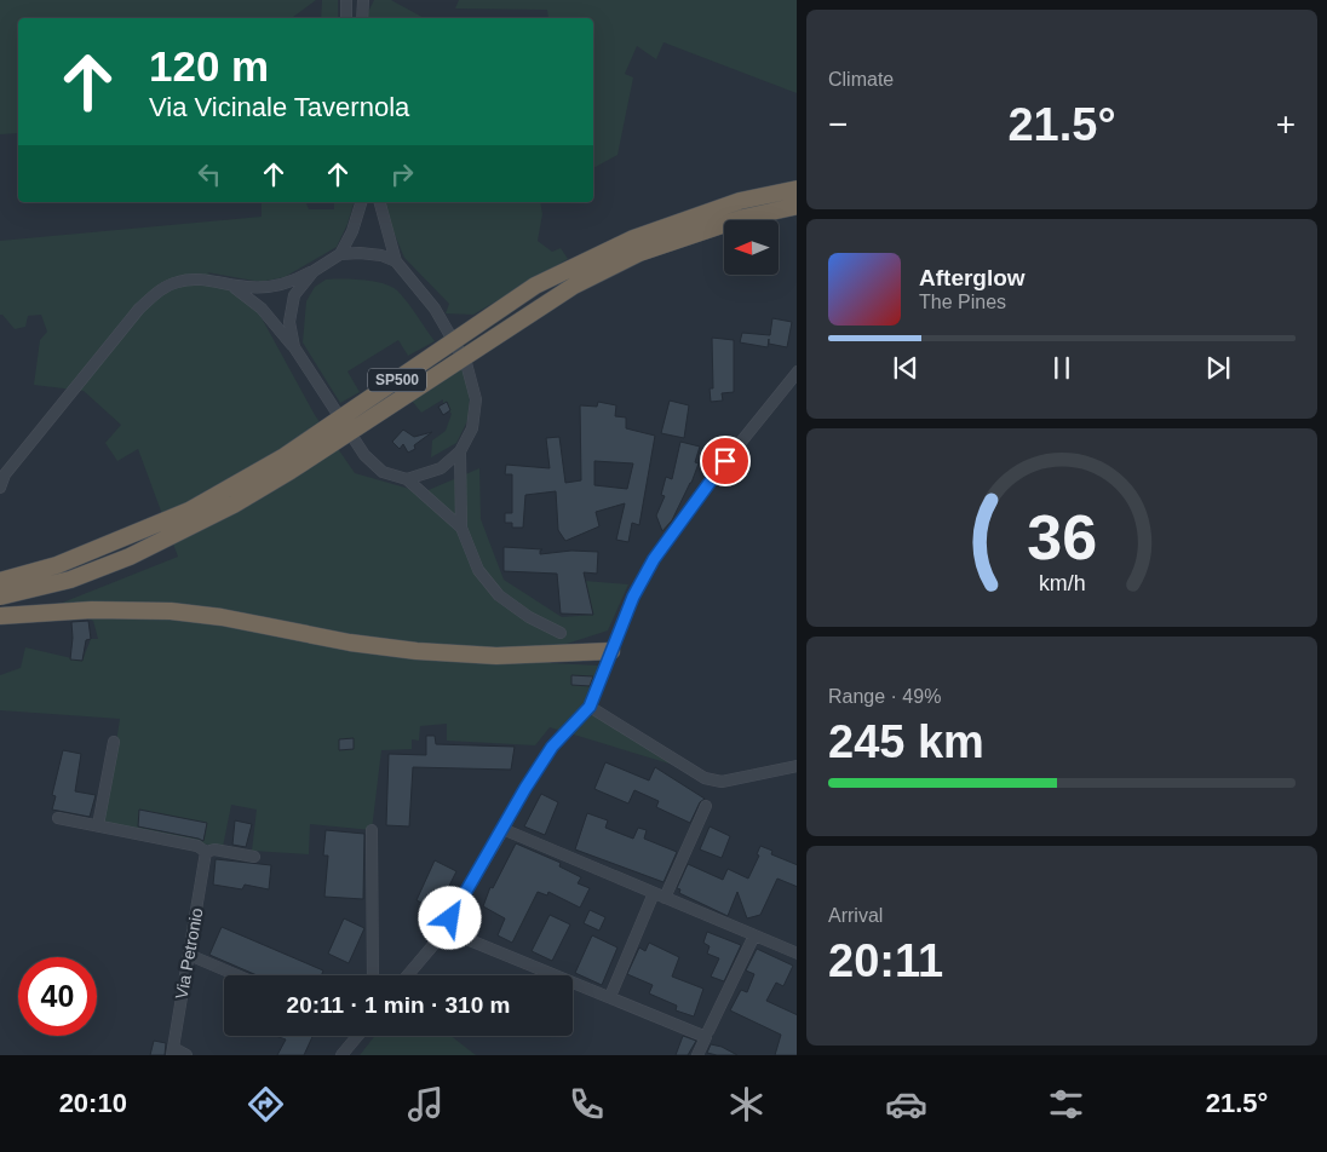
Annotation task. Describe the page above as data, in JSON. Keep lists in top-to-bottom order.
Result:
{
  "streets": {
    "highway": ["SP500"],
    "street": ["Via Petronio"]
  },
  "north": "left",
  "page": {
    "tile": [
      "Climate",
      ["Range · 49%", "245 km"],
      ["Arrival", "20:11"]
    ],
    "turn": ["120 m", "Via Vicinale Tavernola"],
    "heat": ["−", "21.5°", "+"],
    "song": ["Afterglow", "The Pines"],
    "limit": "40",
    "trip": "20:11 · 1 min · 310 m",
    "tabs": ["20:10", "21.5°"],
    "gauge": ["36", "km/h"]
  }
}
